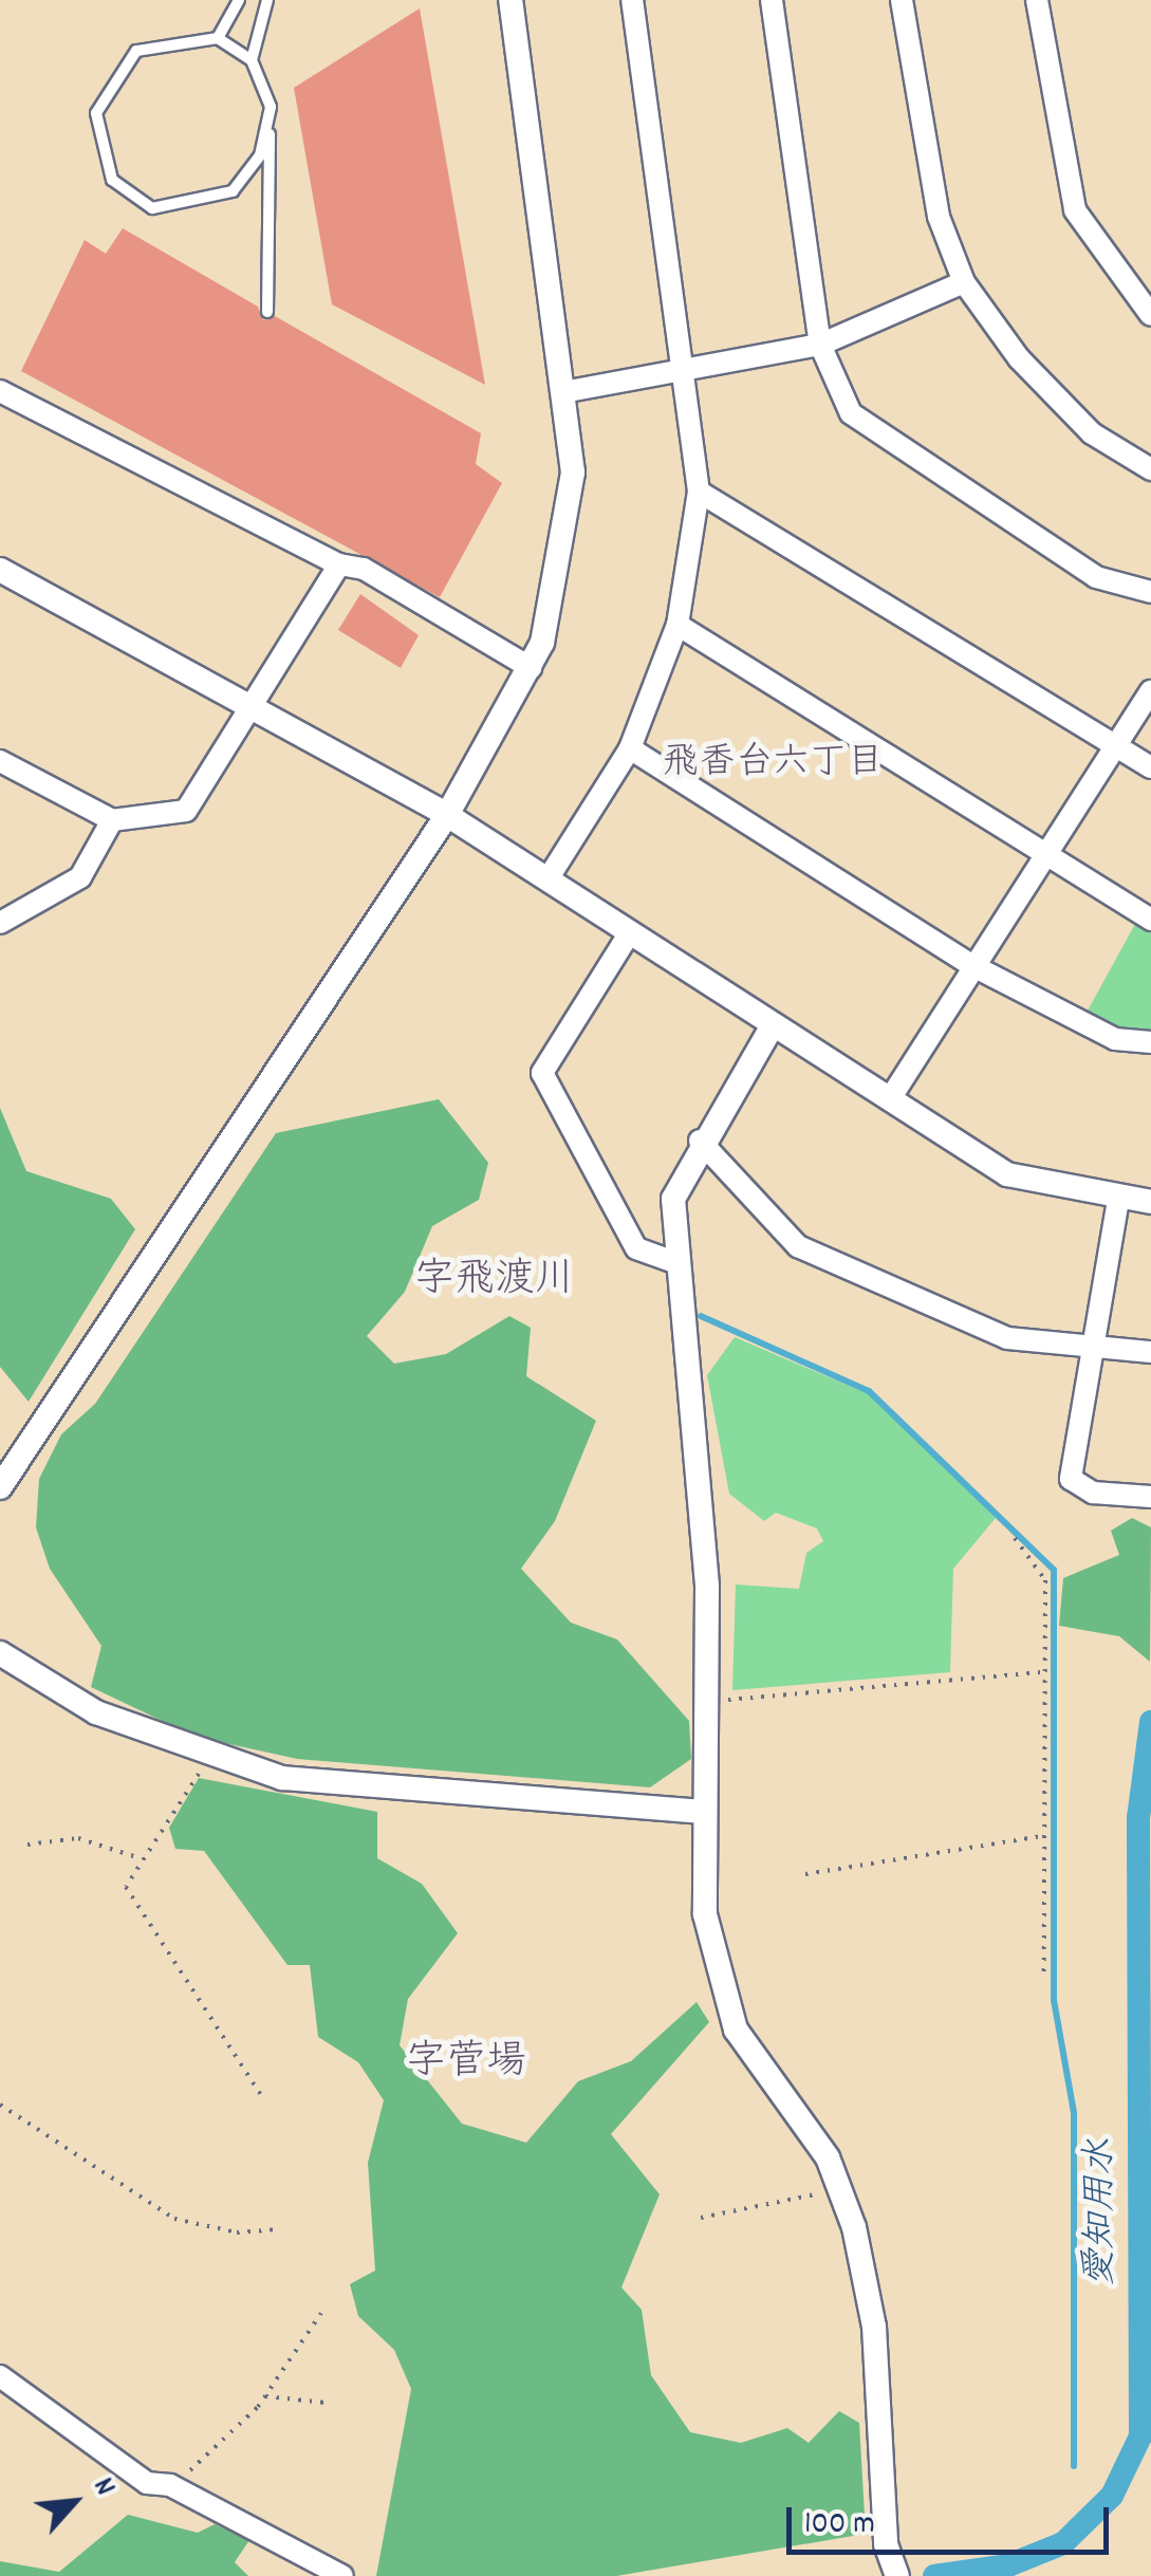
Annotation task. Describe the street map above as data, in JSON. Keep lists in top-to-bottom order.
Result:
{
  "districts": ["飛香台六丁目", "字飛渡川", "字菅場"],
  "water": ["愛知用水"],
  "scale_bar": "100 m",
  "north": "top right"
}
